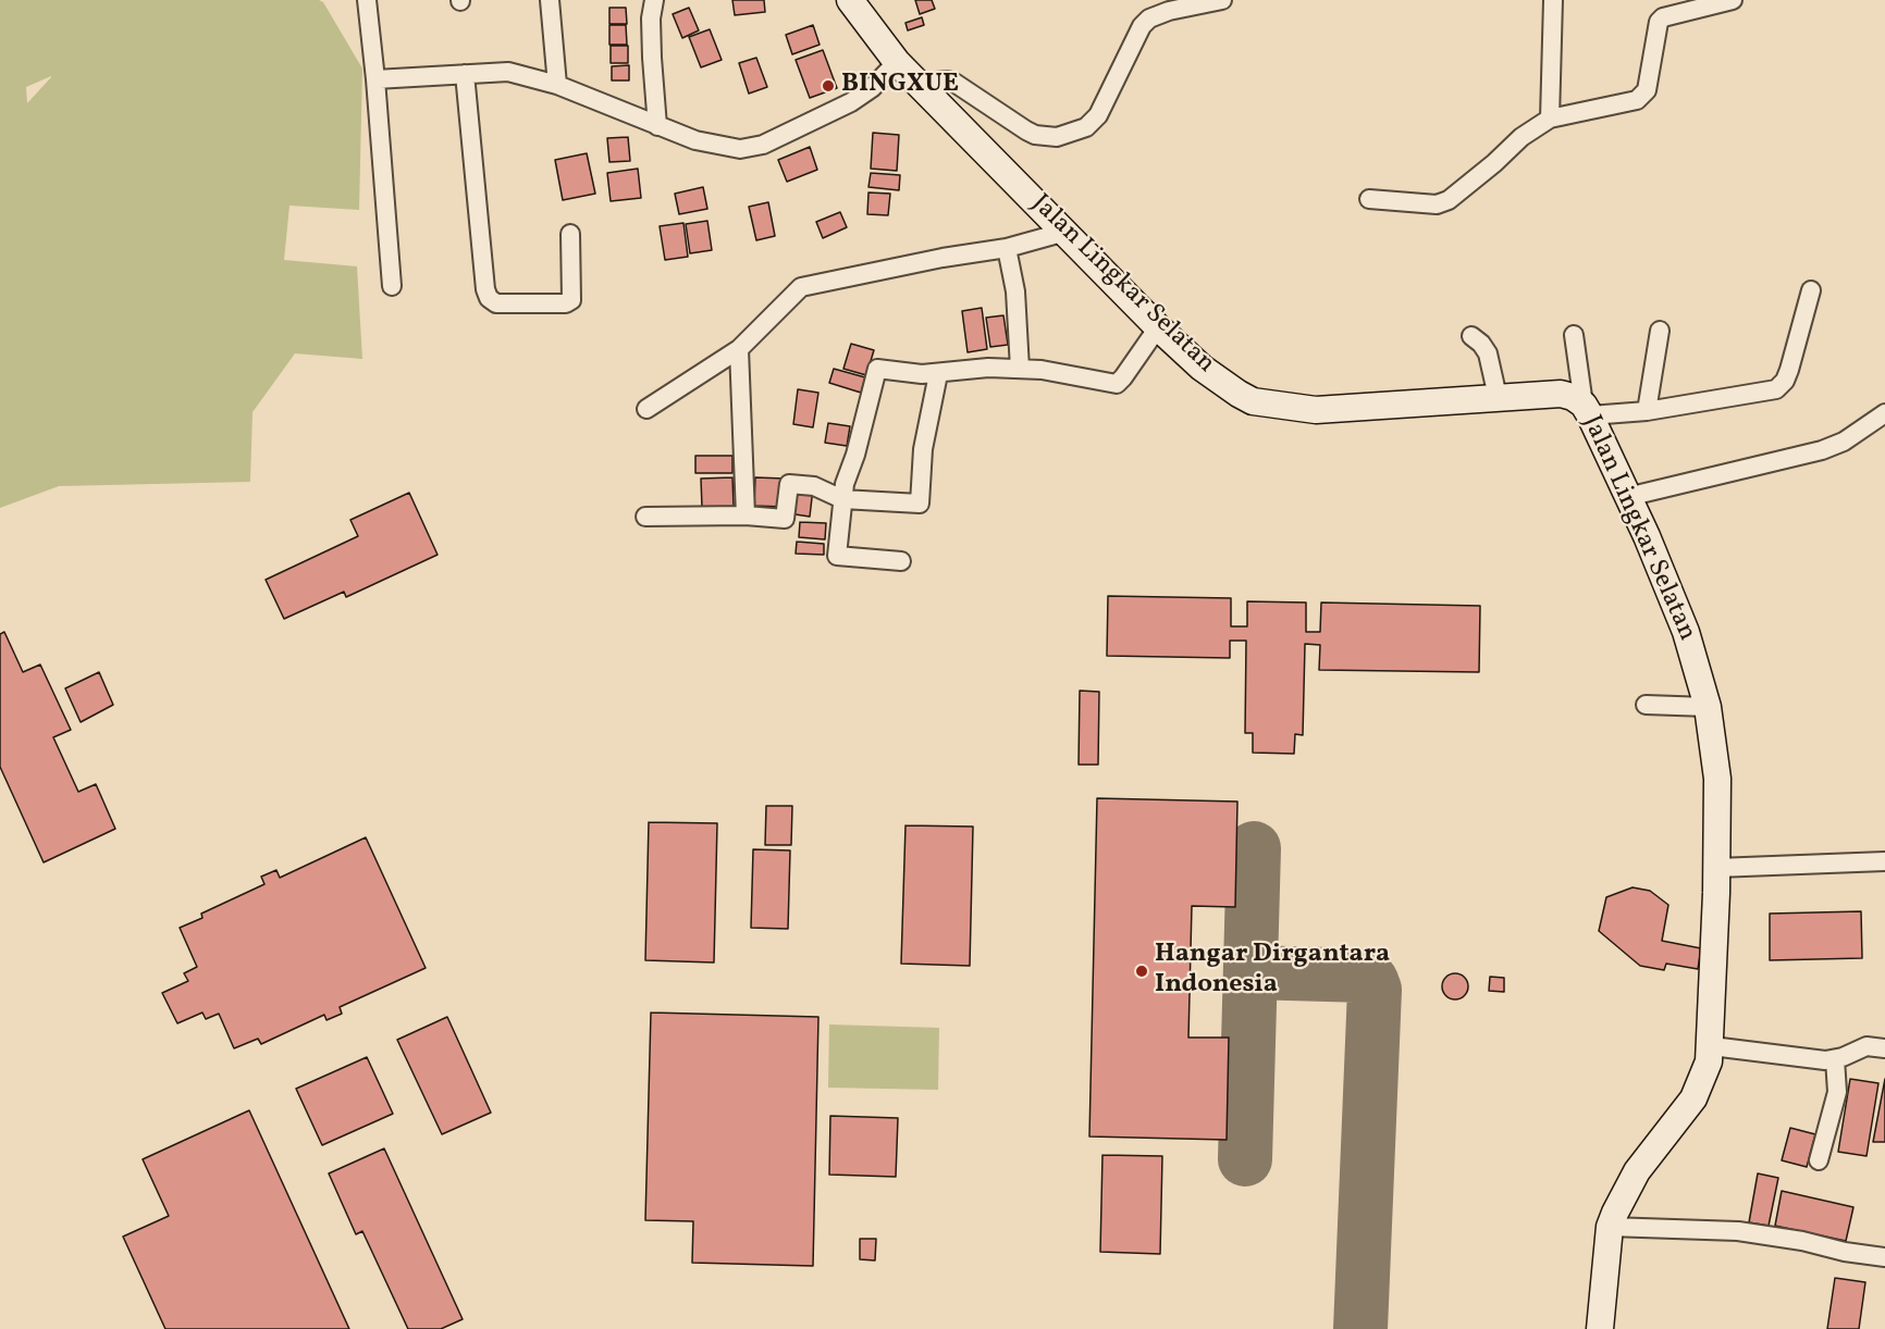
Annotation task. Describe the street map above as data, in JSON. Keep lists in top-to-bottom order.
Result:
{
  "streets": {
    "main road": ["Jalan Lingkar Selatan"]
  },
  "places": ["BINGXUE", "Hangar Dirgantara Indonesia"]
}
